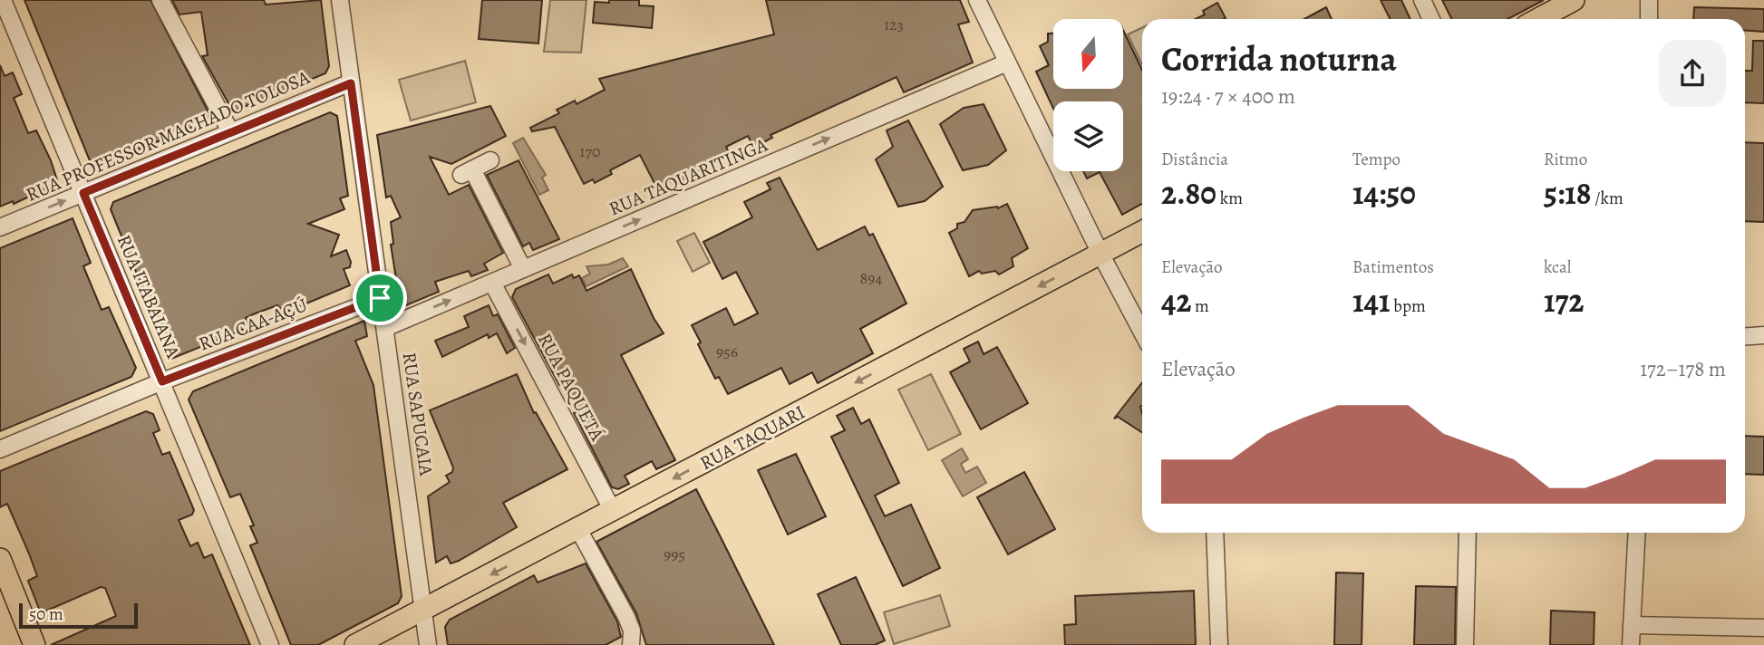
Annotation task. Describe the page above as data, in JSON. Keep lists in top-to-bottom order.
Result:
{
  "streets": {
    "main road": ["RUA TAQUARI"],
    "street": [
      "RUA PROFESSOR MACHADO TOLOSA",
      "RUA TAQUARITINGA",
      "RUA ITABAIANA",
      "RUA CAA-AÇÚ",
      "RUA PAQUETÁ",
      "RUA SAPUCAIA"
    ]
  },
  "crossings": [
    ["RUA PROFESSOR MACHADO TOLOSA", "RUA ITABAIANA"],
    ["RUA PROFESSOR MACHADO TOLOSA", "RUA SAPUCAIA"],
    ["RUA TAQUARITINGA", "RUA PAQUETÁ"],
    ["RUA TAQUARITINGA", "RUA SAPUCAIA"],
    ["RUA ITABAIANA", "RUA CAA-AÇÚ"],
    ["RUA CAA-AÇÚ", "RUA SAPUCAIA"],
    ["RUA PAQUETÁ", "RUA TAQUARI"],
    ["RUA SAPUCAIA", "RUA TAQUARI"]
  ],
  "one_way": ["RUA TAQUARITINGA", "RUA PAQUETÁ", "RUA TAQUARI"],
  "house_numbers": [
    "123",
    "170",
    "894",
    "956",
    "995"
  ],
  "scale_bar": "50 m",
  "north": "bottom",
  "page": {
    "heading": ["Corrida noturna", "19:24 · 7 × 400 m"],
    "stats": [
      ["Distância", "2.80 km"],
      ["Tempo", "14:50"],
      ["Ritmo", "5:18 /km"],
      ["Elevação", "42 m"],
      ["Batimentos", "141 bpm"],
      ["kcal", "172"]
    ],
    "chart": ["Elevação", "172–178 m"],
    "scale": "50 m"
  }
}
